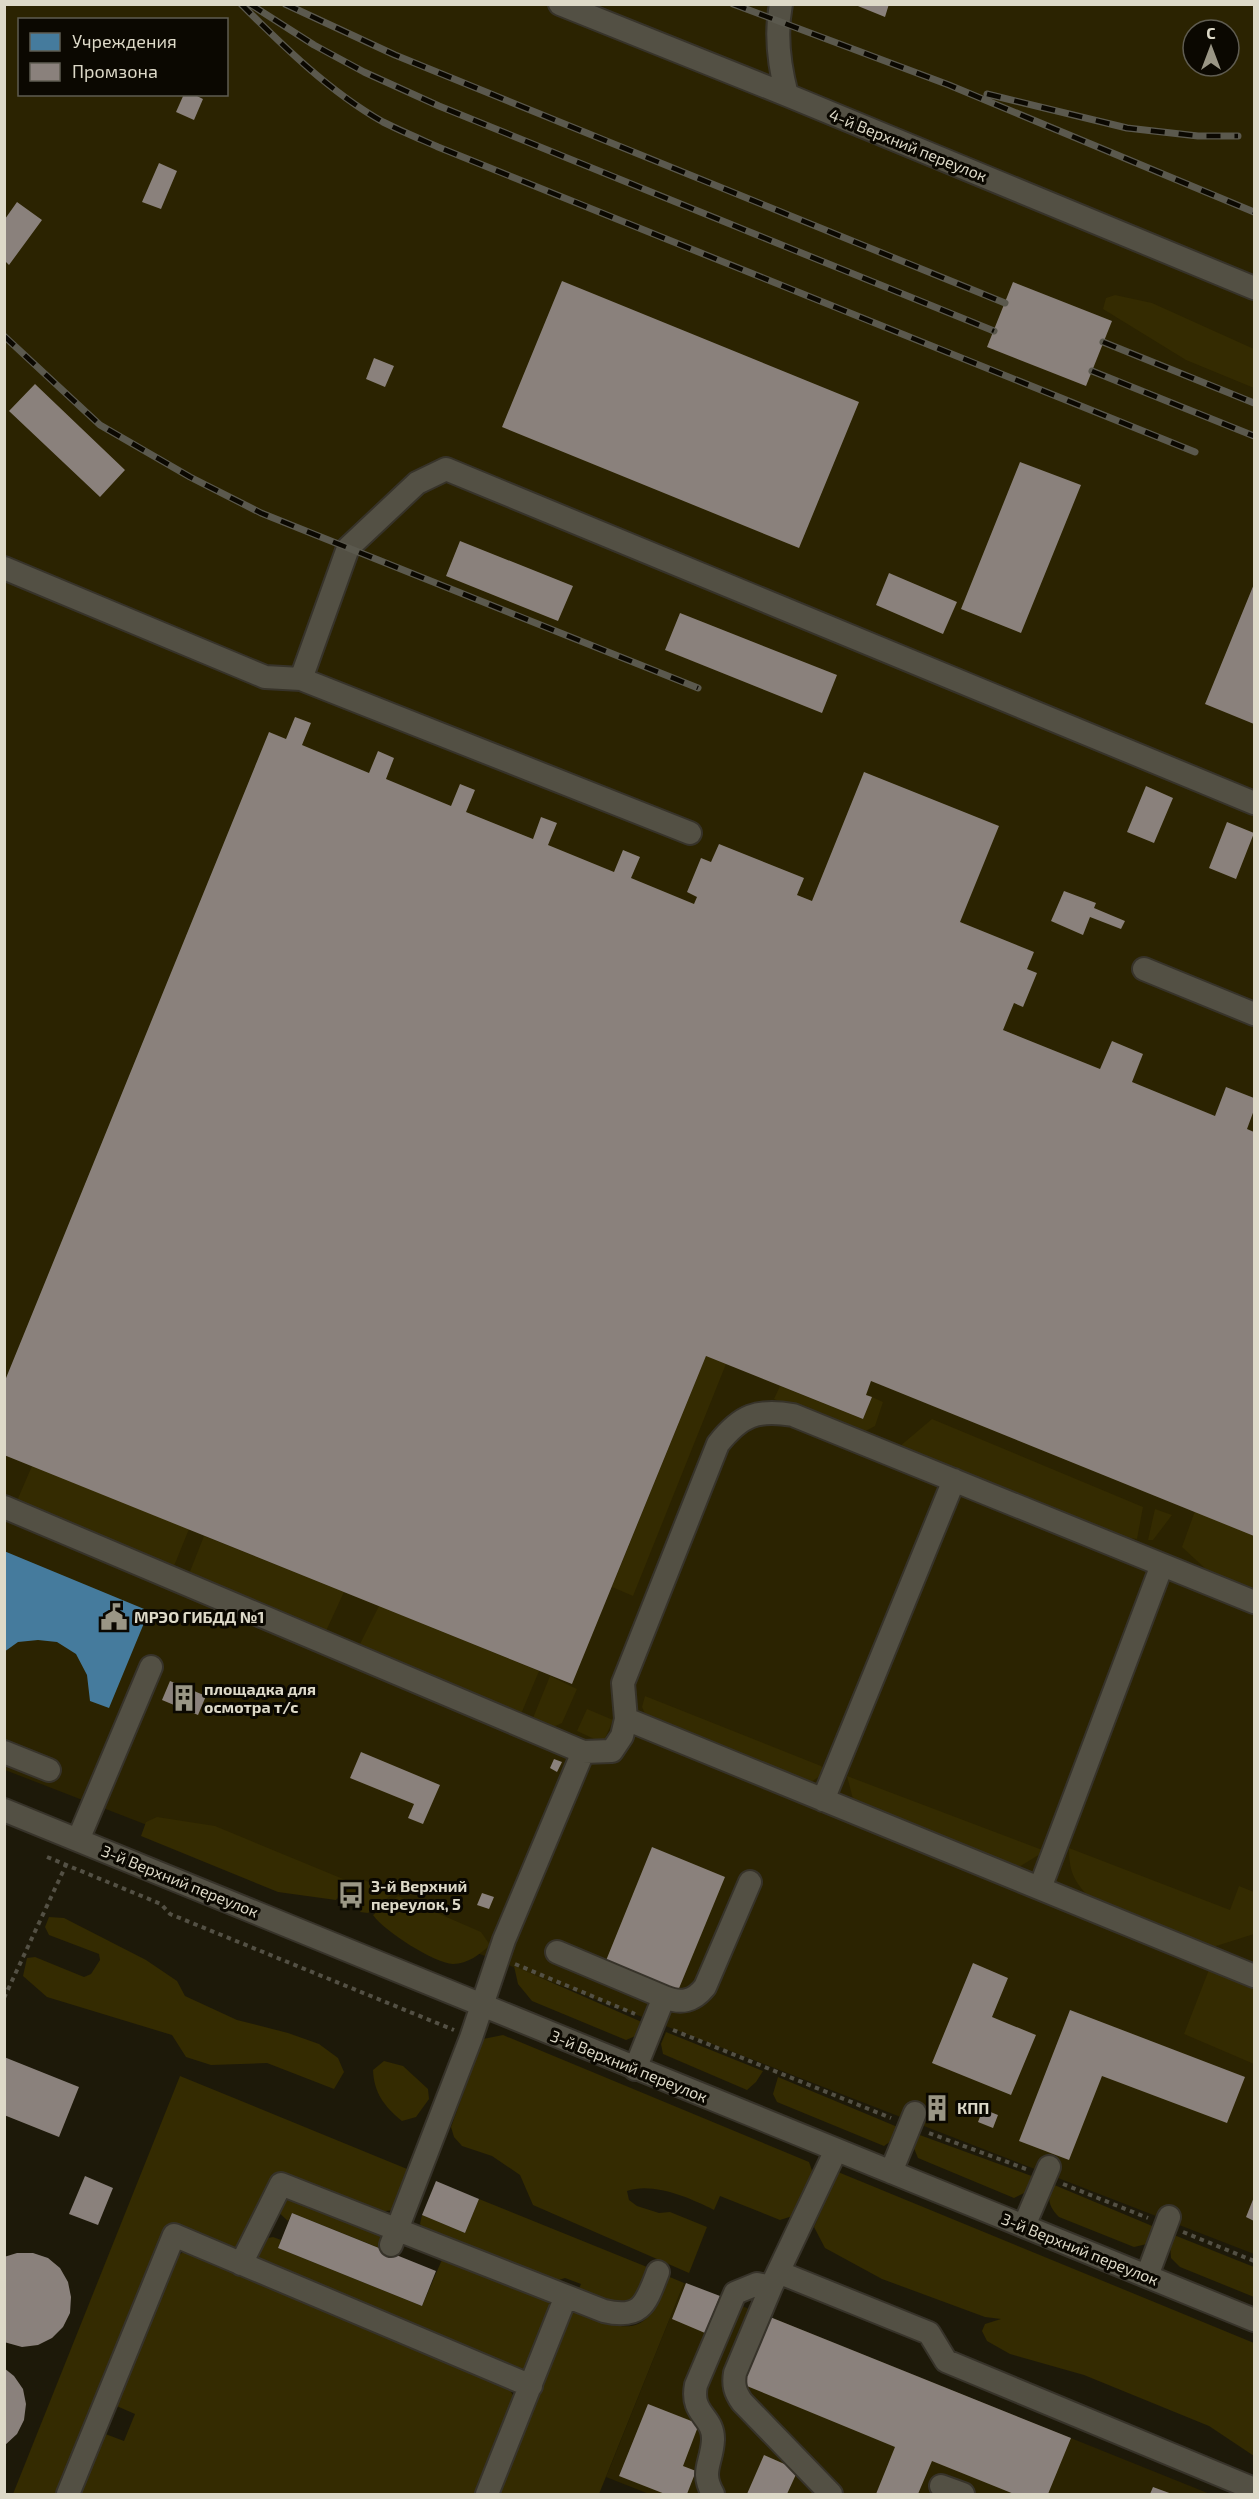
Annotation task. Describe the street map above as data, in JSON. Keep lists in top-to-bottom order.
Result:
{
  "streets": {
    "street": ["4-й Верхний переулок", "3-й Верхний переулок"]
  },
  "places": {
    "public building": ["МРЭО ГИБДД №1"],
    "building": ["площадка для осмотра т/с", "КПП"],
    "bus stop": ["3-й Верхний переулок, 5"]
  },
  "legend": ["Учреждения", "Промзона"],
  "north": "top"
}
